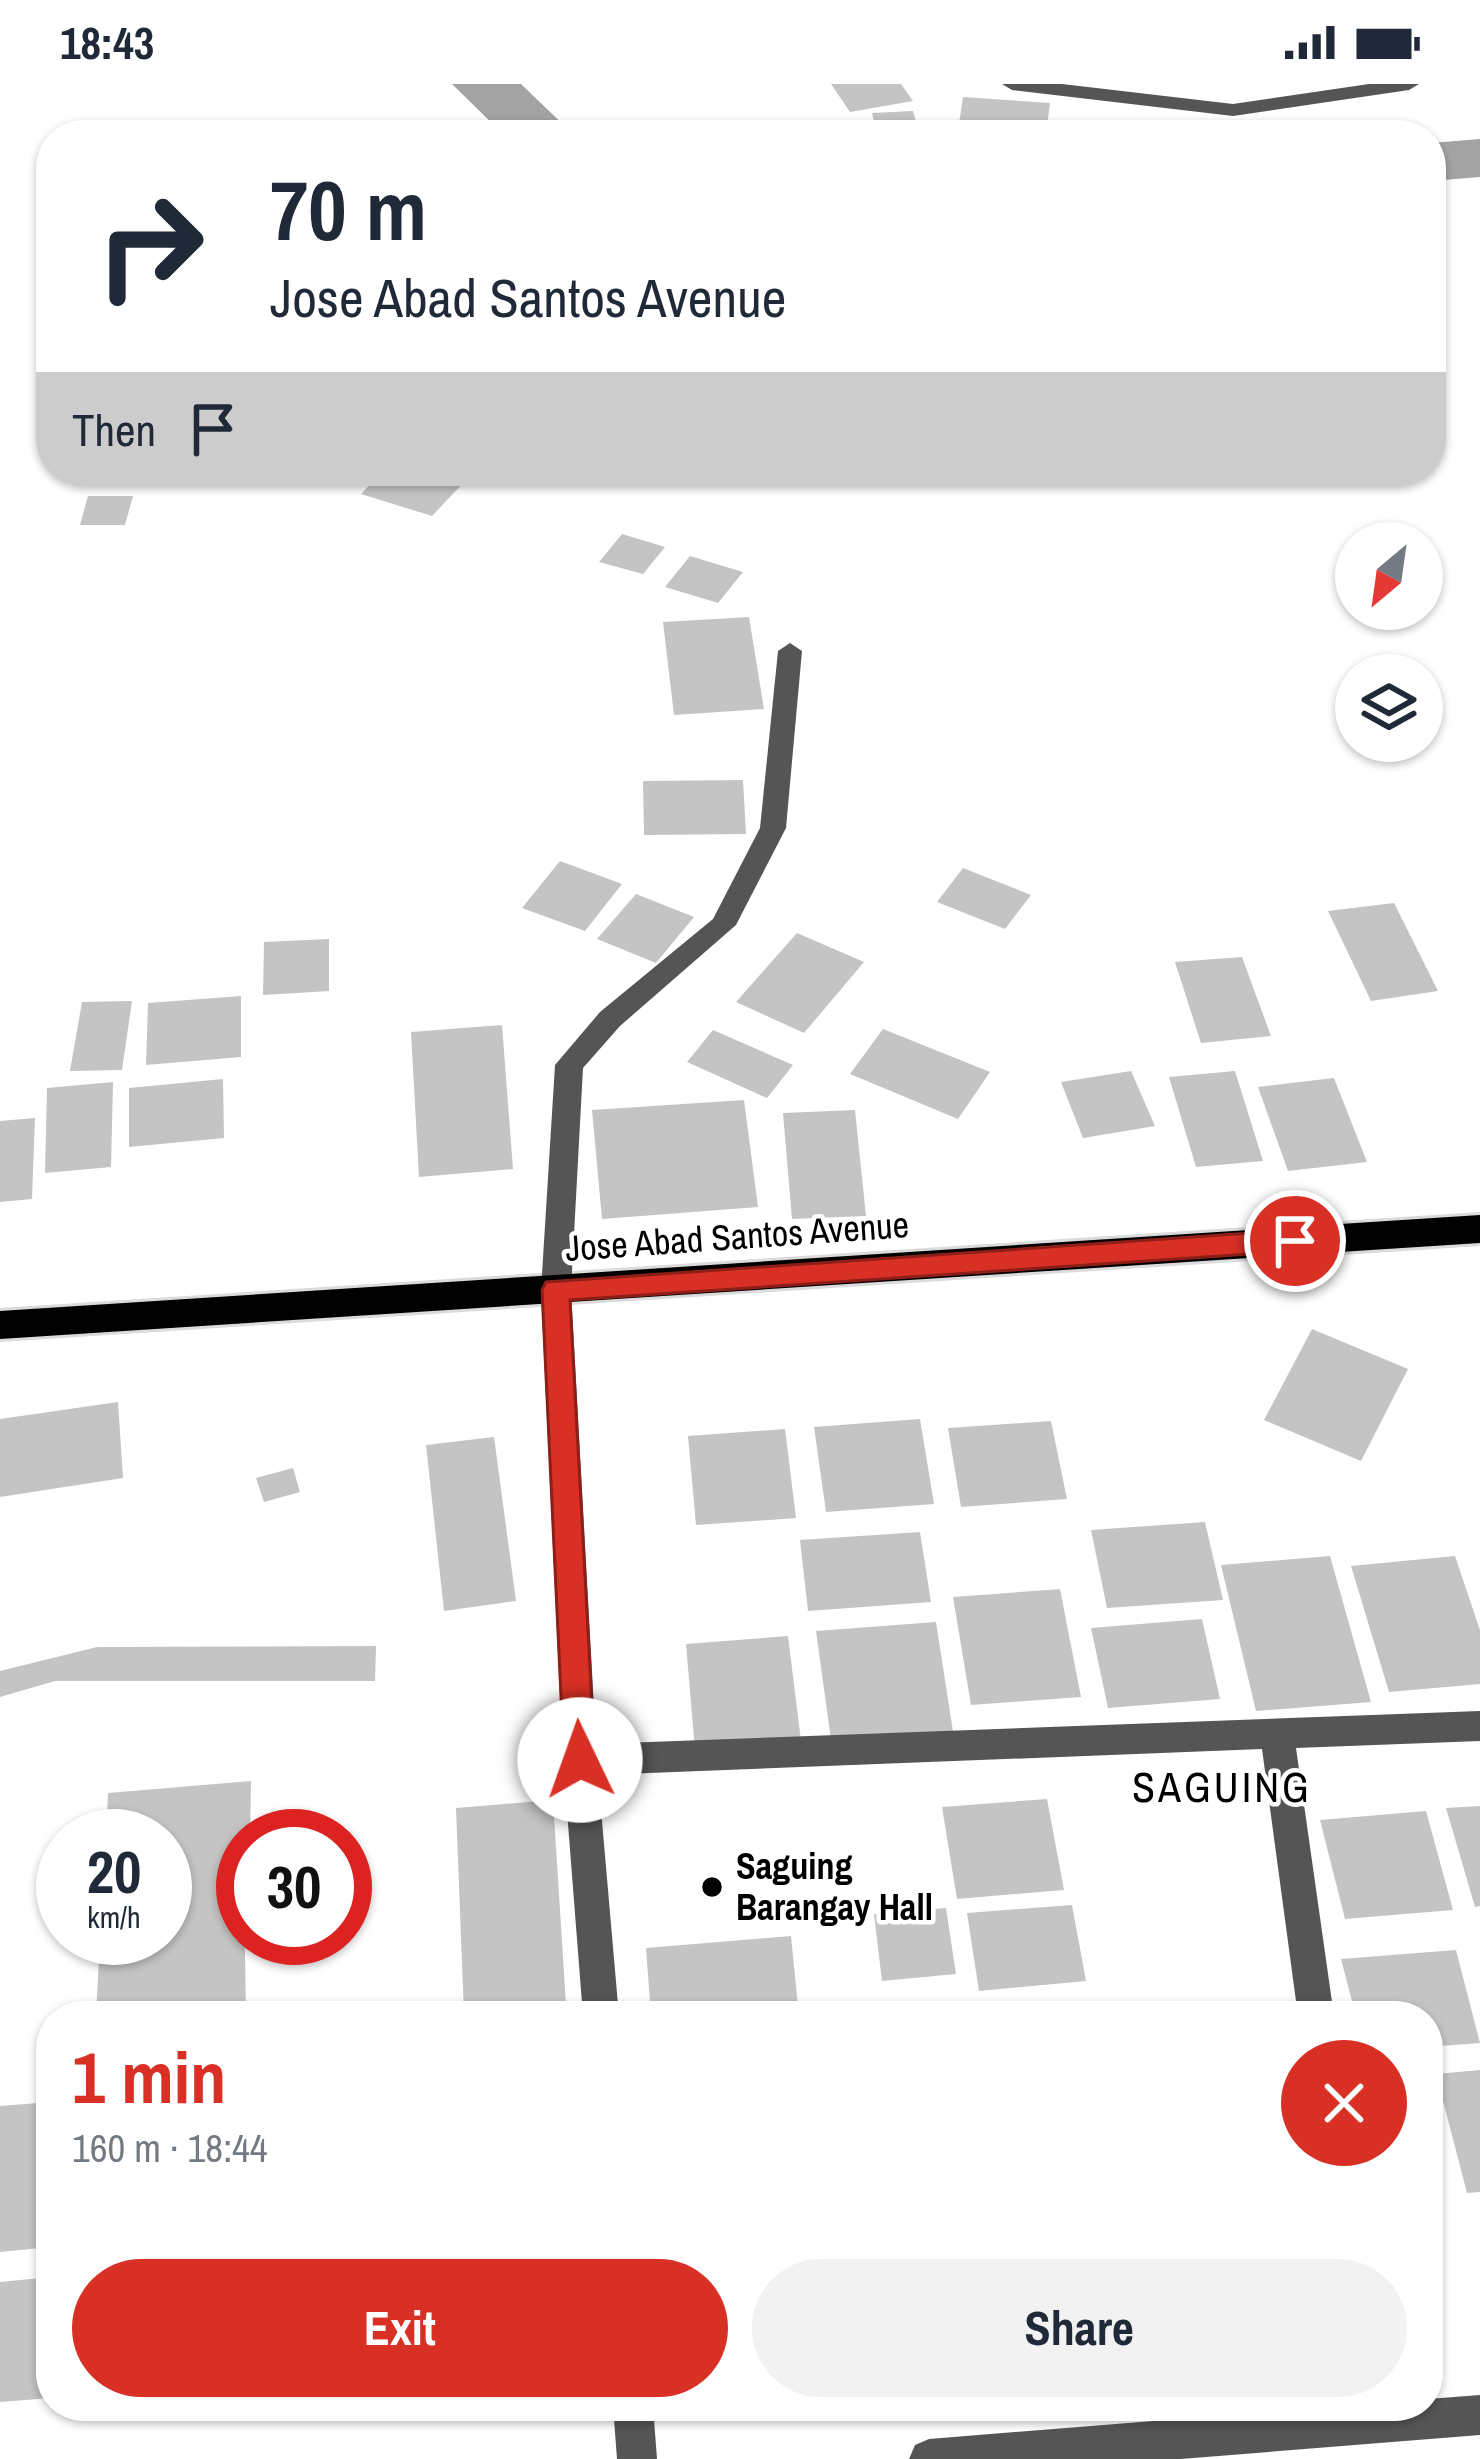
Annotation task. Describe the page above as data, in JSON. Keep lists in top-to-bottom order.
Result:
{
  "streets": {
    "highway": ["Jose Abad Santos Avenue"]
  },
  "districts": ["SAGUING"],
  "places": ["Saguing Barangay Hall"],
  "north": "bottom left",
  "page": {
    "status": "18:43",
    "turn": ["70 m", "Jose Abad Santos Avenue"],
    "then": "Then",
    "speed": "20 km/h",
    "limit": "30",
    "heading": ["1 min", "160 m · 18:44"],
    "buttons": ["Exit", "Share"]
  }
}
